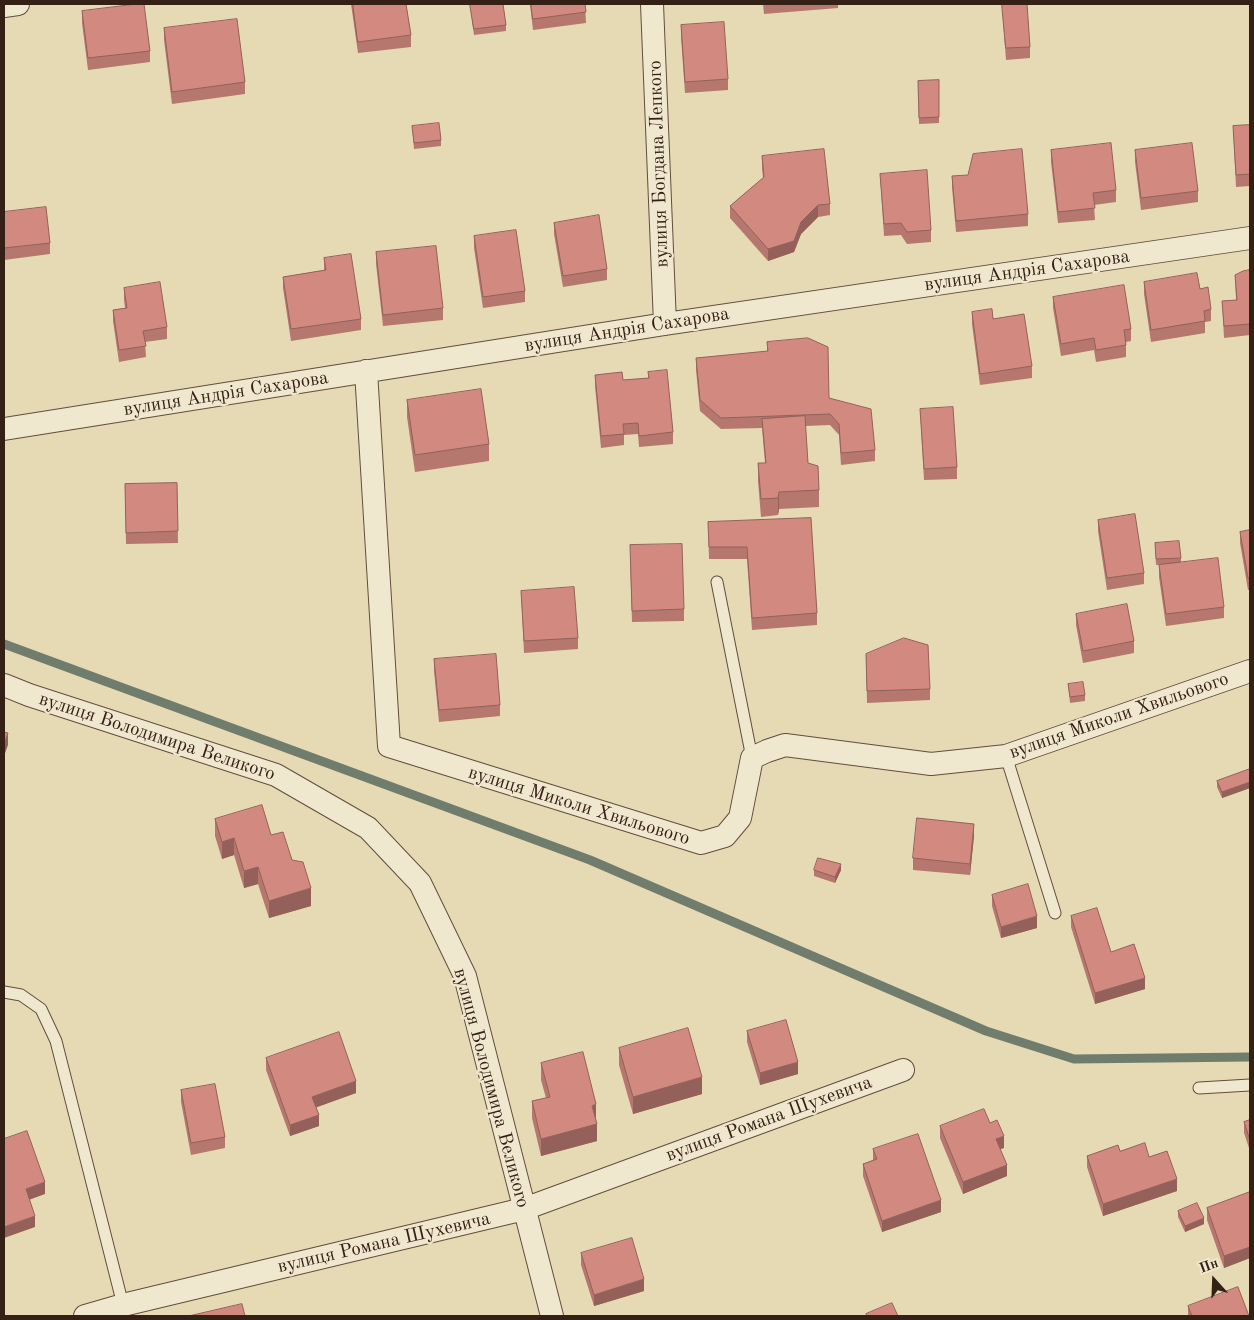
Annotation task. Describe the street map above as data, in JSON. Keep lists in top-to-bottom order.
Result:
{
  "streets": {
    "street": [
      "вулиця Богдана Лепкого",
      "вулиця Андрія Сахарова",
      "вулиця Миколи Хвильового",
      "вулиця Володимира Великого",
      "вулиця Романа Шухевича"
    ]
  },
  "crossings": [
    ["вулиця Богдана Лепкого", "вулиця Андрія Сахарова"],
    ["вулиця Андрія Сахарова", "вулиця Миколи Хвильового"],
    ["вулиця Володимира Великого", "вулиця Романа Шухевича"]
  ],
  "north": "top"
}
